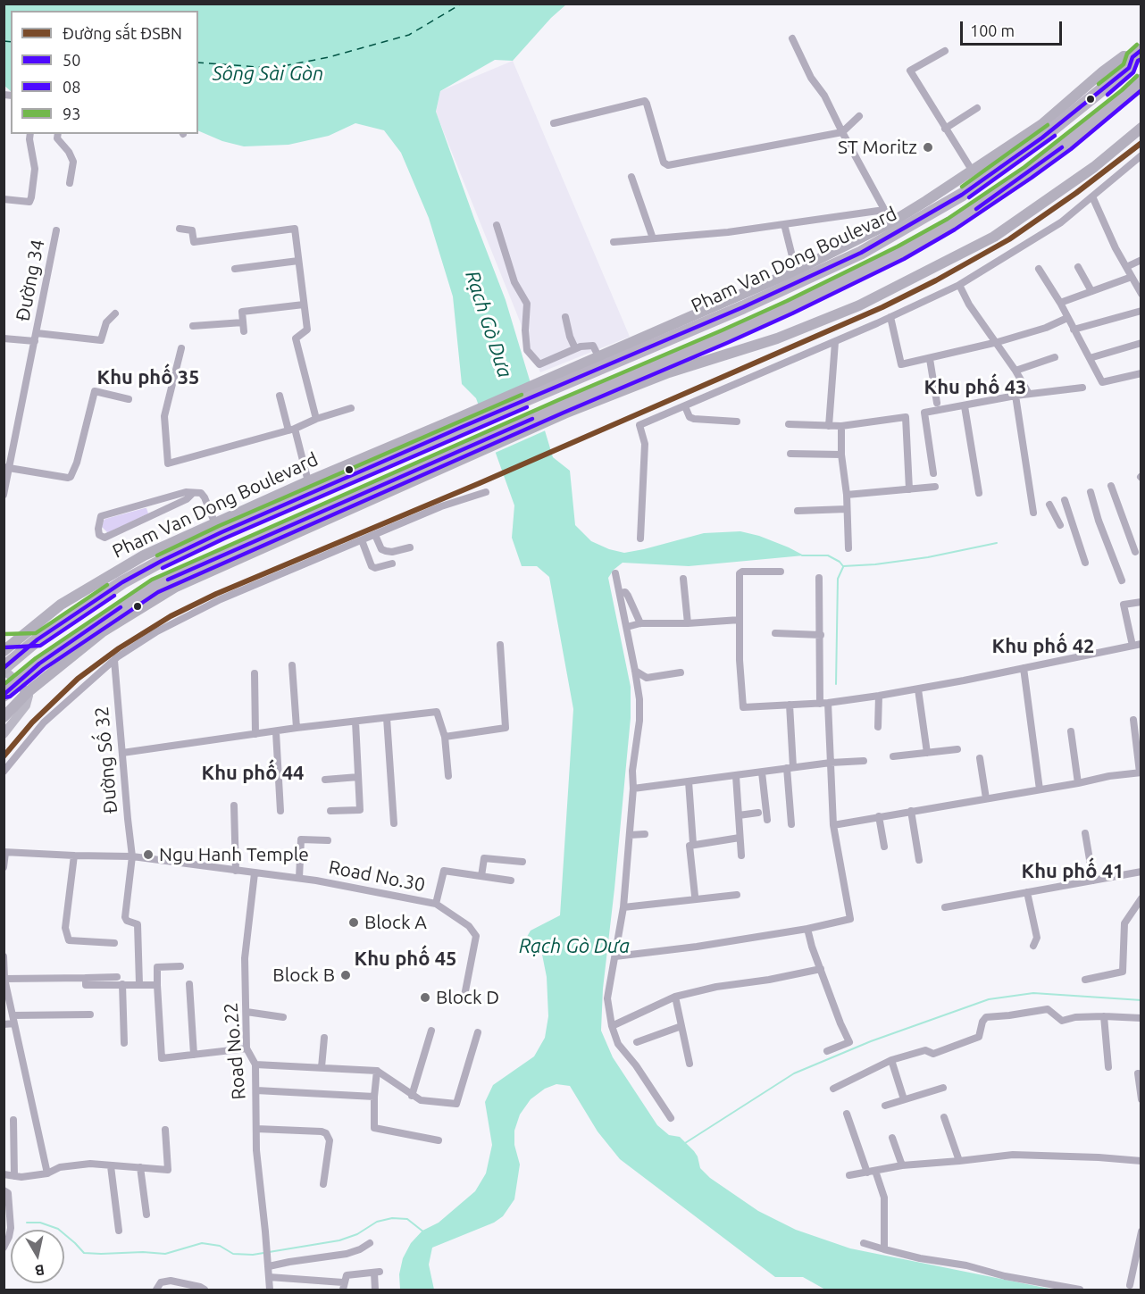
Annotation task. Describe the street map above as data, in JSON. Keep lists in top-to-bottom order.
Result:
{
  "streets": {
    "highway": ["Pham Van Dong Boulevard"],
    "street": [
      "Đường 34",
      "Đường Số 32",
      "Road No.30",
      "Road No.22"
    ]
  },
  "crossings": [
    ["Đường Số 32", "Road No.30"],
    ["Road No.30", "Road No.22"]
  ],
  "districts": [
    "Khu phố 35",
    "Khu phố 43",
    "Khu phố 42",
    "Khu phố 44",
    "Khu phố 41",
    "Khu phố 45"
  ],
  "water": ["Sông Sài Gòn", "Rạch Gò Dưa"],
  "places": [
    "ST Moritz",
    "Ngu Hanh Temple",
    "Block A",
    "Block B",
    "Block D"
  ],
  "lines": [
    "transit line 93",
    "transit line 50",
    "transit line 08",
    "rail line ĐSBN"
  ],
  "legend": [
    "Đường sắt ĐSBN",
    "50",
    "08",
    "93"
  ],
  "scale_bar": "100 m",
  "north": "bottom"
}
